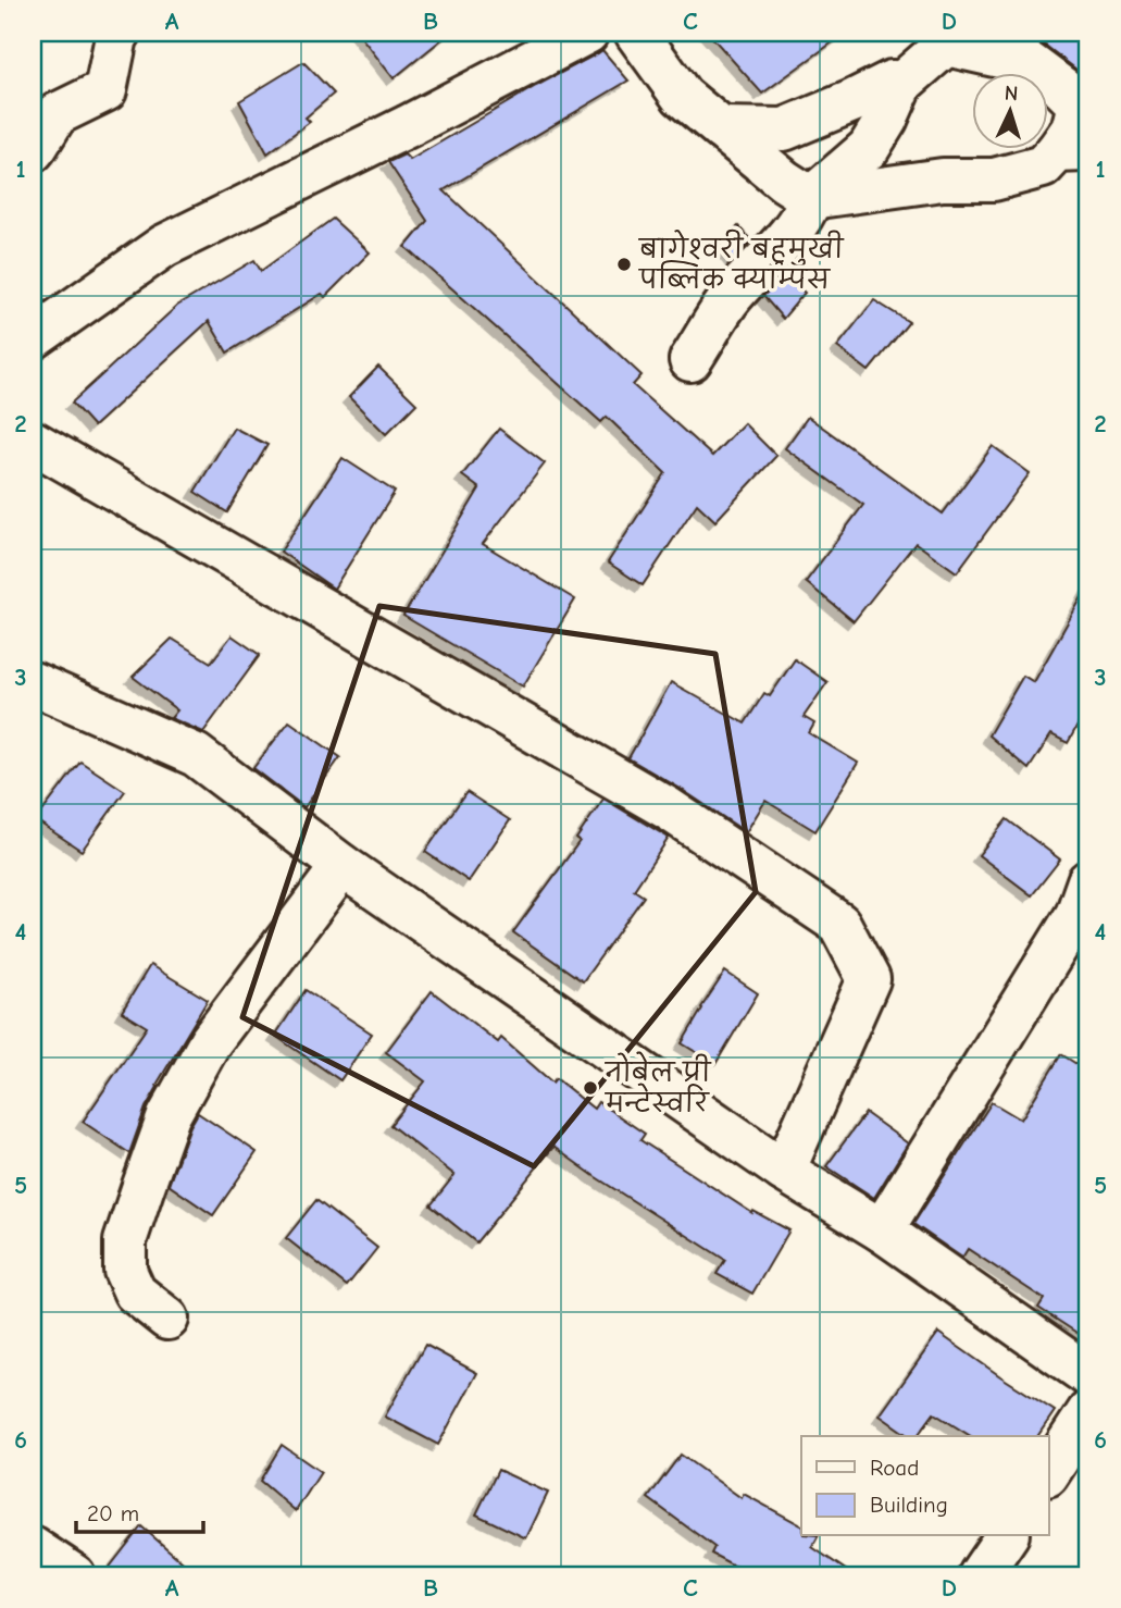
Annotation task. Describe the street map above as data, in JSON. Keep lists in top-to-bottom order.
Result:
{
  "places": ["बागेश्वरी बहुमुखी पब्लिक क्याम्पस", "नोबेल प्री मन्टेस्वरि"],
  "legend": ["Road", "Building"],
  "scale_bar": "20 m",
  "north": "top",
  "grid": {
    "columns": [
      "A",
      "B",
      "C",
      "D"
    ],
    "rows": [
      "1",
      "2",
      "3",
      "4",
      "5",
      "6"
    ]
  }
}
